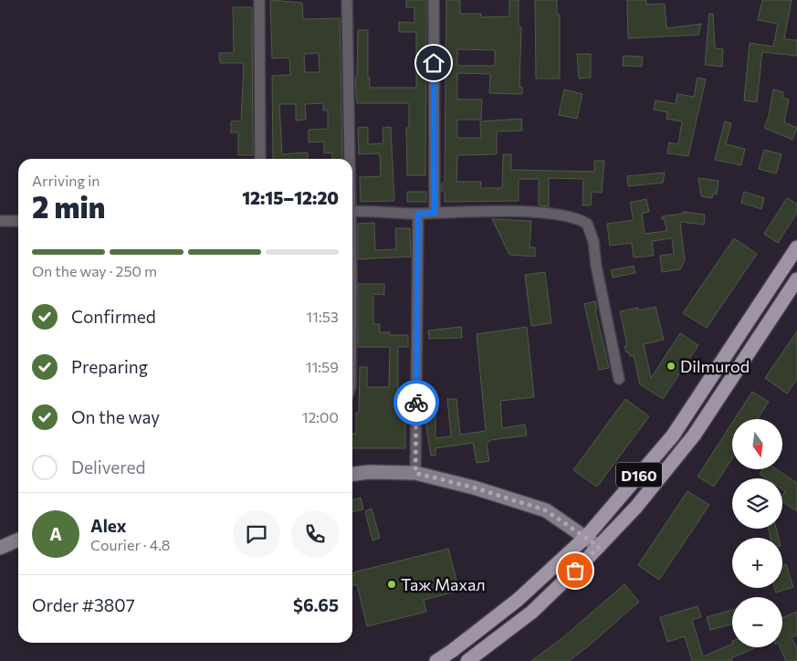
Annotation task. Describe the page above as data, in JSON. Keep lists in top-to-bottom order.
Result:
{
  "streets": {
    "main road": ["D160"]
  },
  "places": ["Dilmurod", "Таж Махал"],
  "north": "bottom",
  "page": {
    "heading": ["2 min", "Arriving in", "12:15–12:20"],
    "panel": [
      "Alex",
      "Courier · 4.8",
      "Order #3807",
      "$6.65"
    ],
    "bar": "On the way · 250 m",
    "list": [
      ["Confirmed", "11:53"],
      ["Preparing", "11:59"],
      ["On the way", "12:00"],
      "Delivered"
    ],
    "map_buttons": ["+", "−"],
    "round": "A"
  }
}
